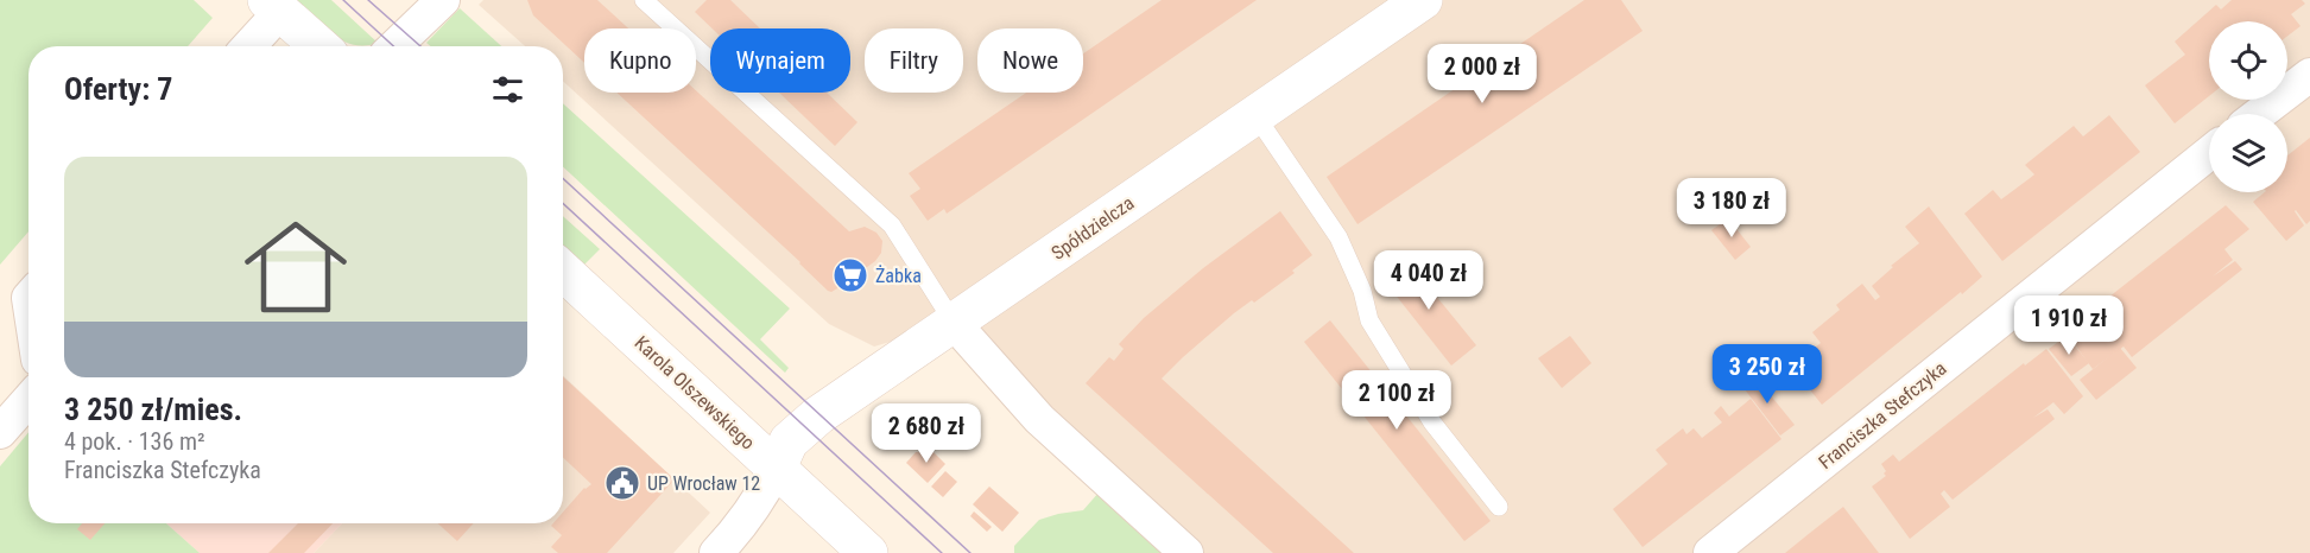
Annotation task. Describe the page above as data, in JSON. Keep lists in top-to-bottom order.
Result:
{
  "streets": {
    "street": ["Spółdzielcza", "Karola Olszewskiego", "Franciszka Stefczyka"]
  },
  "crossings": [
    ["Spółdzielcza", "Karola Olszewskiego"]
  ],
  "places": {
    "supermarket": ["Żabka"],
    "public building": ["UP Wrocław 12"]
  },
  "page": {
    "chip": [
      "Kupno",
      "Wynajem",
      "Filtry",
      "Nowe"
    ],
    "price": [
      "2 000 zł",
      "3 180 zł",
      "4 040 zł",
      "1 910 zł",
      "3 250 zł",
      "2 100 zł",
      "2 680 zł"
    ],
    "heading": "Oferty: 7",
    "list": [
      {
        "name": "3 250 zł/mies.",
        "note": "4 pok. · 136 m² · Franciszka Stefczyka"
      }
    ]
  }
}
